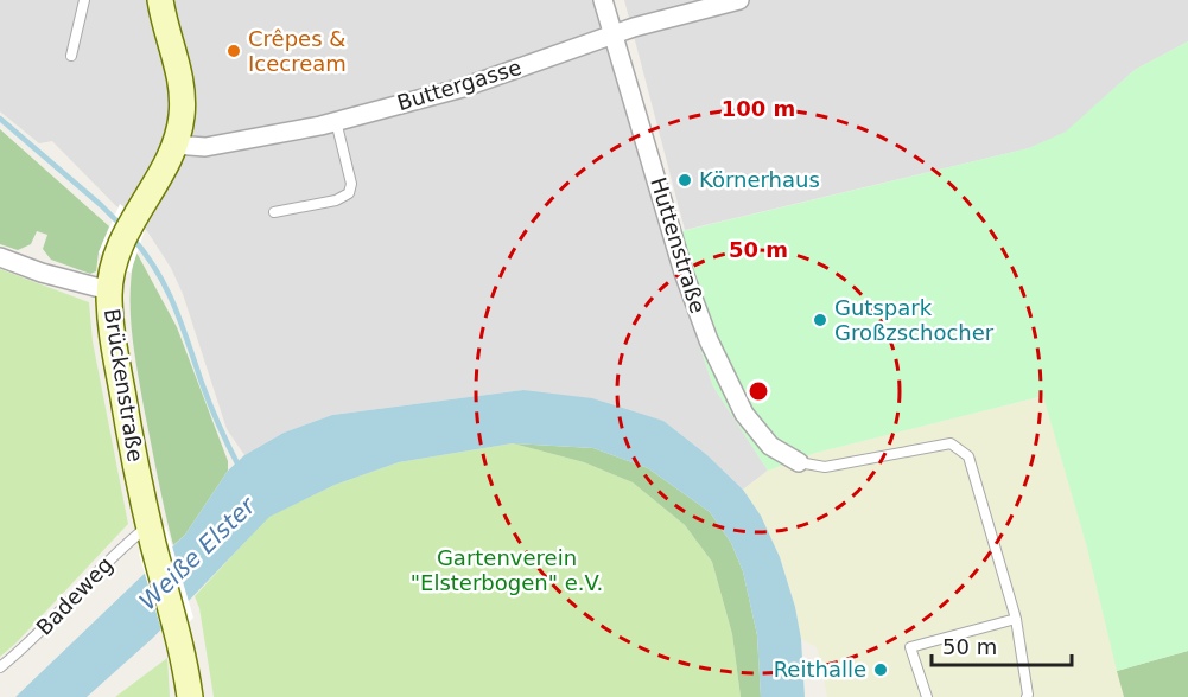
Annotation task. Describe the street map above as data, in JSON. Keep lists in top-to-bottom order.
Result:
{
  "streets": {
    "main road": ["Brückenstraße"],
    "street": ["Buttergasse", "Huttenstraße"],
    "lane": ["Badeweg"]
  },
  "crossings": [
    ["Buttergasse", "Huttenstraße"],
    ["Buttergasse", "Brückenstraße"],
    ["Brückenstraße", "Badeweg"]
  ],
  "water": ["Weiße Elster"],
  "parks": ["Gartenverein \"Elsterbogen\" e.V."],
  "places": [
    "Crêpes & Icecream",
    "Körnerhaus",
    "Gutspark Großzschocher",
    "Reithalle"
  ],
  "scale_bar": "50 m",
  "rings": ["100 m", "50 m"]
}
